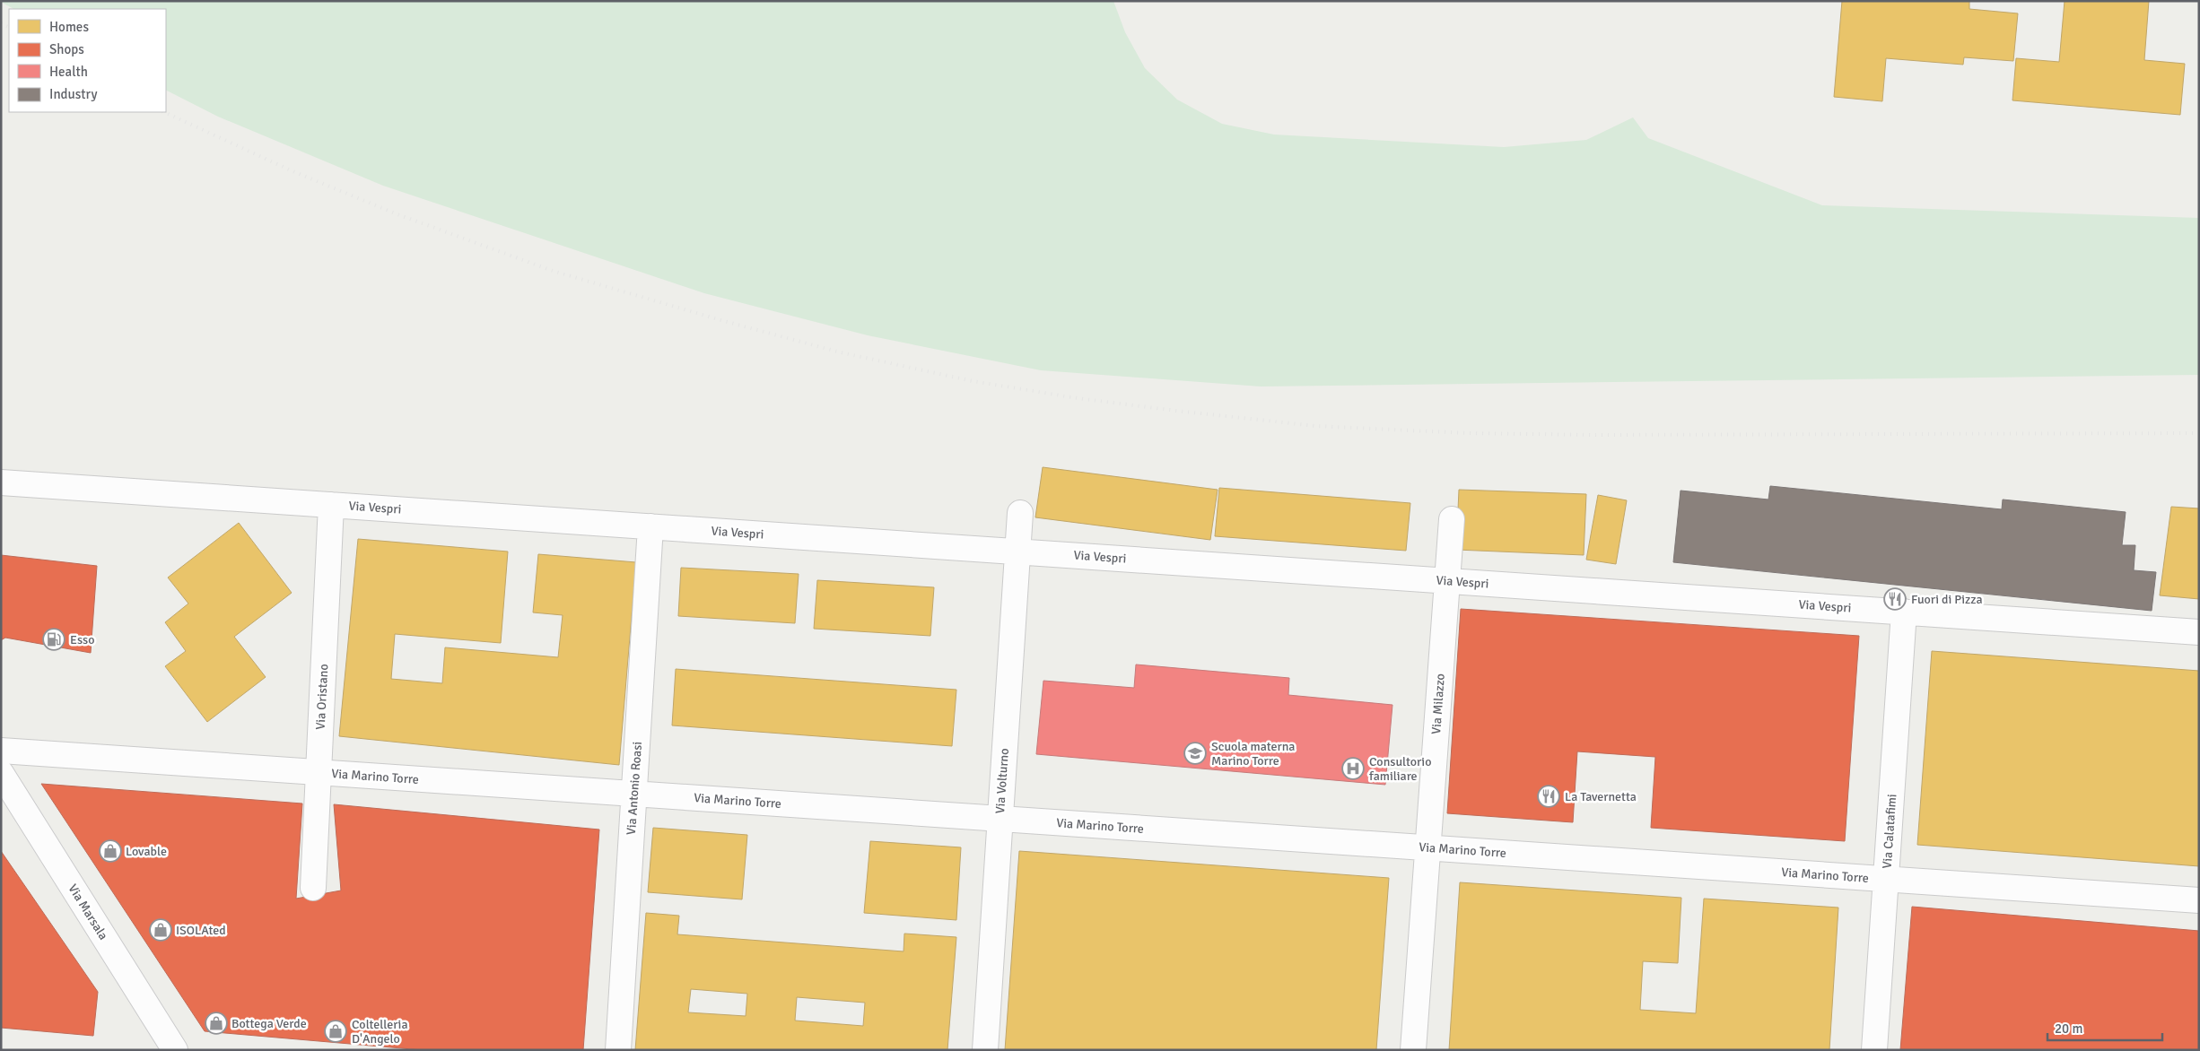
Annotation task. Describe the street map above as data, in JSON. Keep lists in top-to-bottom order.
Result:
{
  "streets": {
    "street": [
      "Via Vespri",
      "Via Oristano",
      "Via Milazzo",
      "Via Marino Torre",
      "Via Volturno",
      "Via Antonio Roasi",
      "Via Calatafimi",
      "Via Marsala"
    ]
  },
  "crossings": [
    ["Via Vespri", "Via Oristano"],
    ["Via Vespri", "Via Milazzo"],
    ["Via Vespri", "Via Volturno"],
    ["Via Vespri", "Via Antonio Roasi"],
    ["Via Vespri", "Via Calatafimi"],
    ["Via Oristano", "Via Marino Torre"],
    ["Via Milazzo", "Via Marino Torre"],
    ["Via Marino Torre", "Via Volturno"],
    ["Via Marino Torre", "Via Antonio Roasi"],
    ["Via Marino Torre", "Via Calatafimi"]
  ],
  "places": {
    "restaurant": ["Fuori di Pizza", "La Tavernetta"],
    "fuel station": ["Esso"],
    "school or university": ["Scuola materna Marino Torre"],
    "hospital": ["Consultorio familiare"],
    "shop": [
      "Lovable",
      "ISOLAted",
      "Bottega Verde",
      "Coltelleria D'Angelo"
    ]
  },
  "legend": [
    "Homes",
    "Shops",
    "Health",
    "Industry"
  ],
  "scale_bar": "20 m"
}
